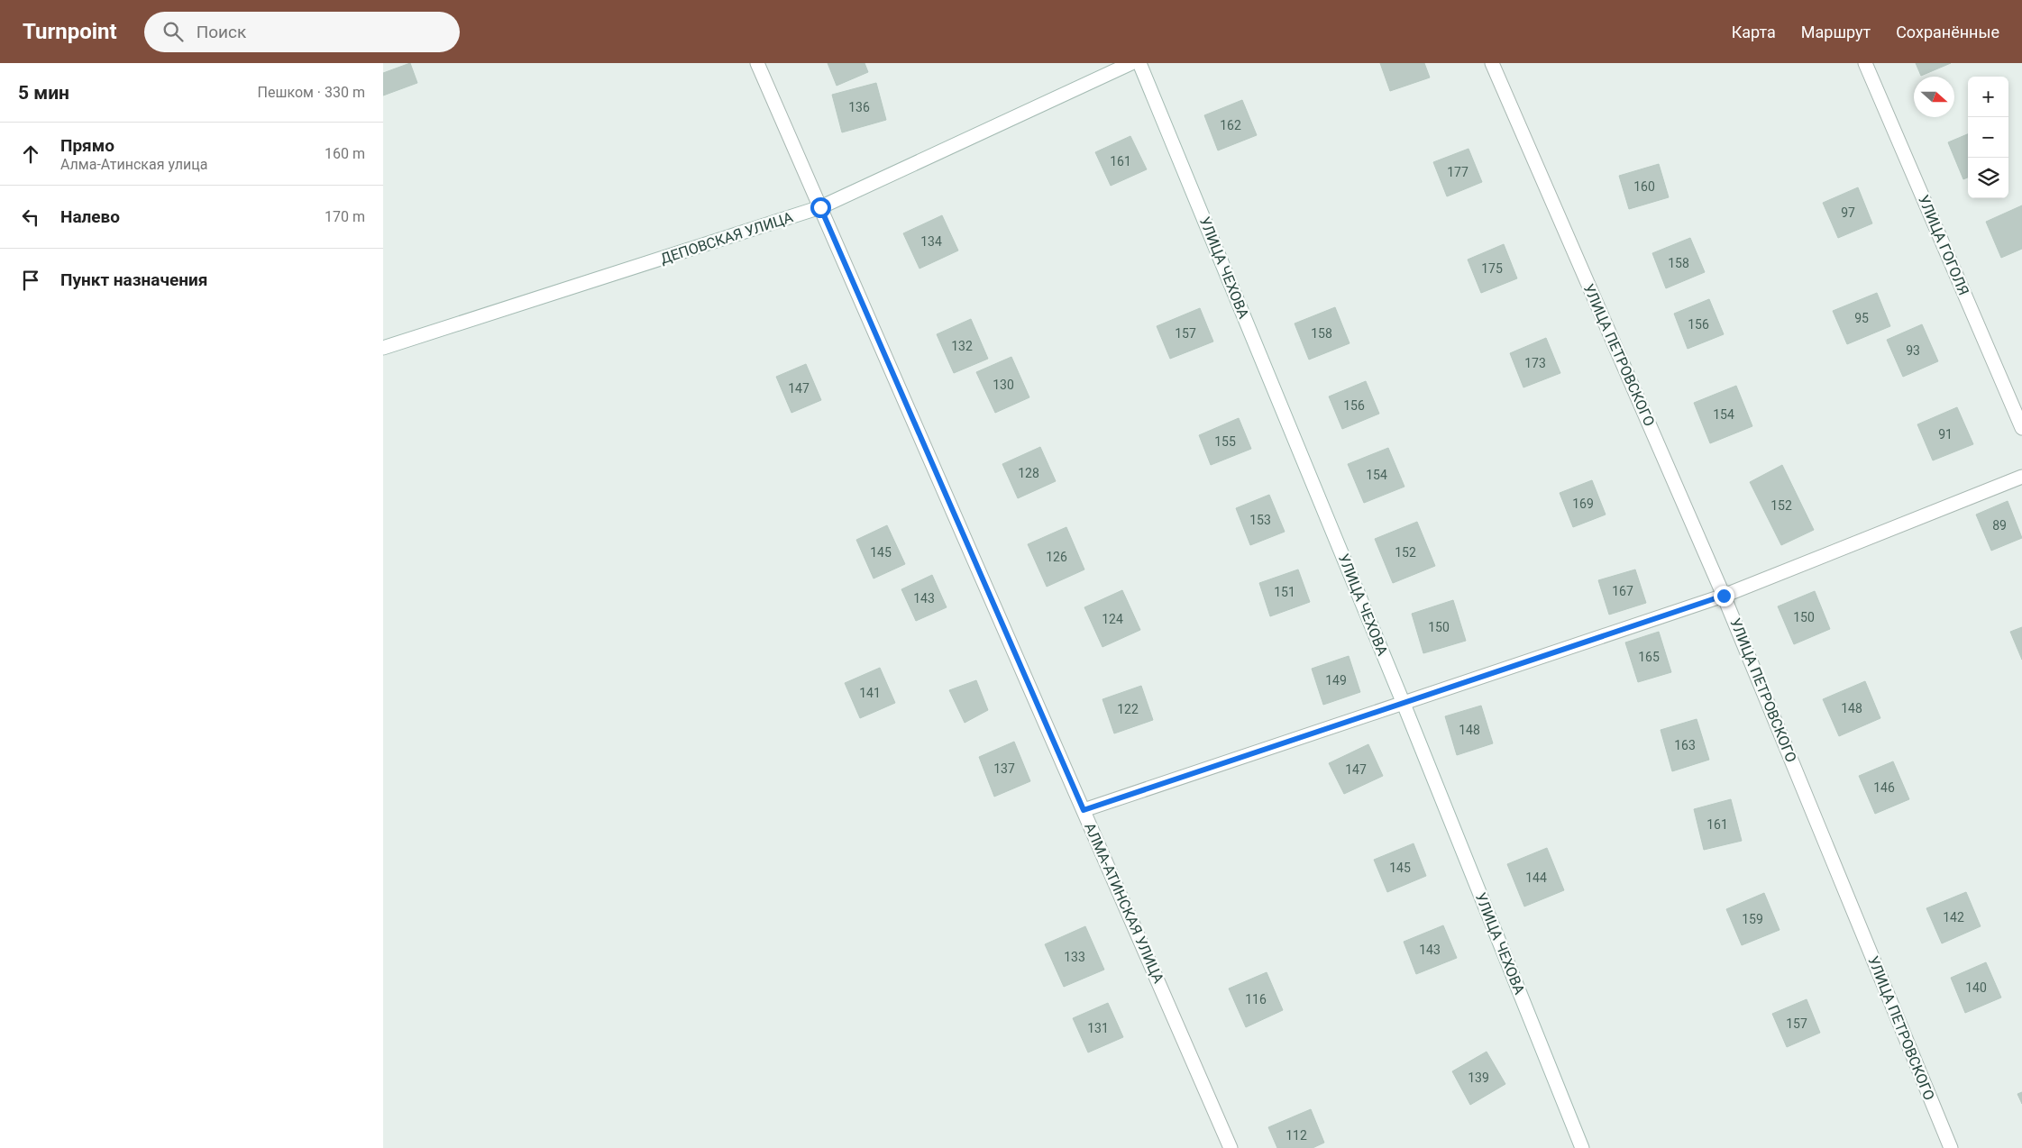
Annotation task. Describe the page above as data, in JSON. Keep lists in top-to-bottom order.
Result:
{
  "streets": {
    "street": [
      "ДЕПОВСКАЯ УЛИЦА",
      "УЛИЦА ГОГОЛЯ",
      "УЛИЦА ЧЕХОВА",
      "УЛИЦА ПЕТРОВСКОГО",
      "АЛМА-АТИНСКАЯ УЛИЦА"
    ]
  },
  "crossings": [
    ["ДЕПОВСКАЯ УЛИЦА", "АЛМА-АТИНСКАЯ УЛИЦА"]
  ],
  "house_numbers": [
    "136",
    "162",
    "161",
    "177",
    "160",
    "97",
    "134",
    "158",
    "175",
    "95",
    "156",
    "157",
    "158",
    "132",
    "93",
    "173",
    "130",
    "147",
    "156",
    "154",
    "91",
    "155",
    "128",
    "154",
    "169",
    "152",
    "153",
    "89",
    "145",
    "152",
    "126",
    "167",
    "151",
    "143",
    "150",
    "124",
    "150",
    "165",
    "149",
    "141",
    "148",
    "122",
    "148",
    "163",
    "137",
    "147",
    "146",
    "161",
    "145",
    "144",
    "142",
    "159",
    "143",
    "133",
    "140",
    "116",
    "157",
    "131",
    "139",
    "112"
  ],
  "north": "right",
  "page": {
    "header": "Turnpoint",
    "search": "Поиск",
    "nav": ["Карта", "Маршрут", "Сохранённые"],
    "heading": ["5 мин", "Пешком · 330 m"],
    "map_buttons": ["+", "−"],
    "list": [
      ["Прямо", "Алма-Атинская улица", "160 m"],
      ["Налево", "170 m"],
      "Пункт назначения"
    ]
  }
}
